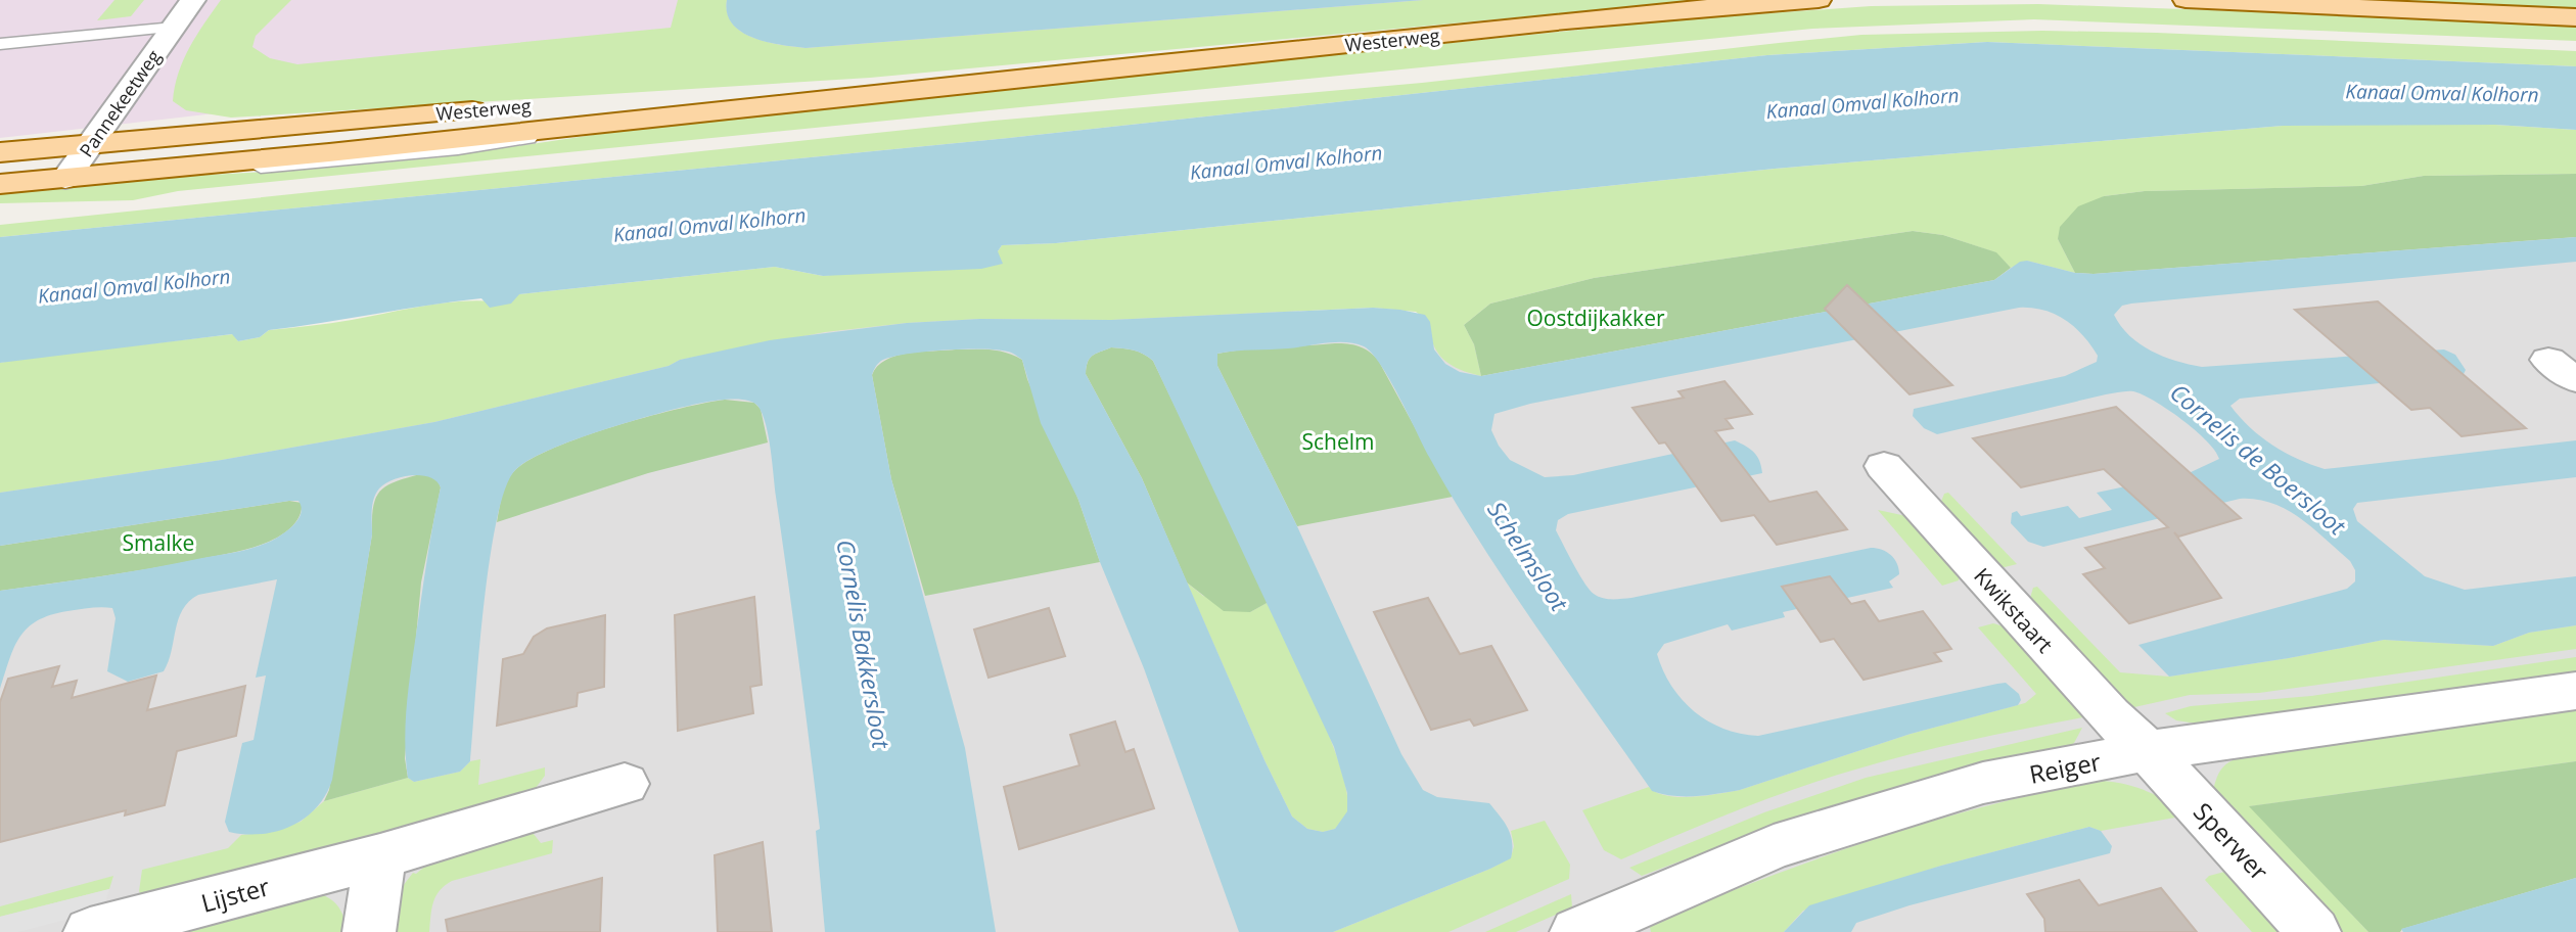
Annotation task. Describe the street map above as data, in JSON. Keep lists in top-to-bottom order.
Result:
{
  "streets": {
    "main road": ["Westerweg"],
    "street": [
      "Pannekeetweg",
      "Kwikstaart",
      "Reiger",
      "Sperwer",
      "Lijster"
    ]
  },
  "crossings": [
    ["Westerweg", "Pannekeetweg"],
    ["Kwikstaart", "Reiger"],
    ["Kwikstaart", "Sperwer"],
    ["Reiger", "Sperwer"]
  ],
  "water": [
    "Kanaal Omval Kolhorn",
    "Cornelis de Boersloot",
    "Schelmsloot",
    "Cornelis Bakkersloot"
  ],
  "parks": ["Oostdijkakker", "Schelm", "Smalke"]
}
